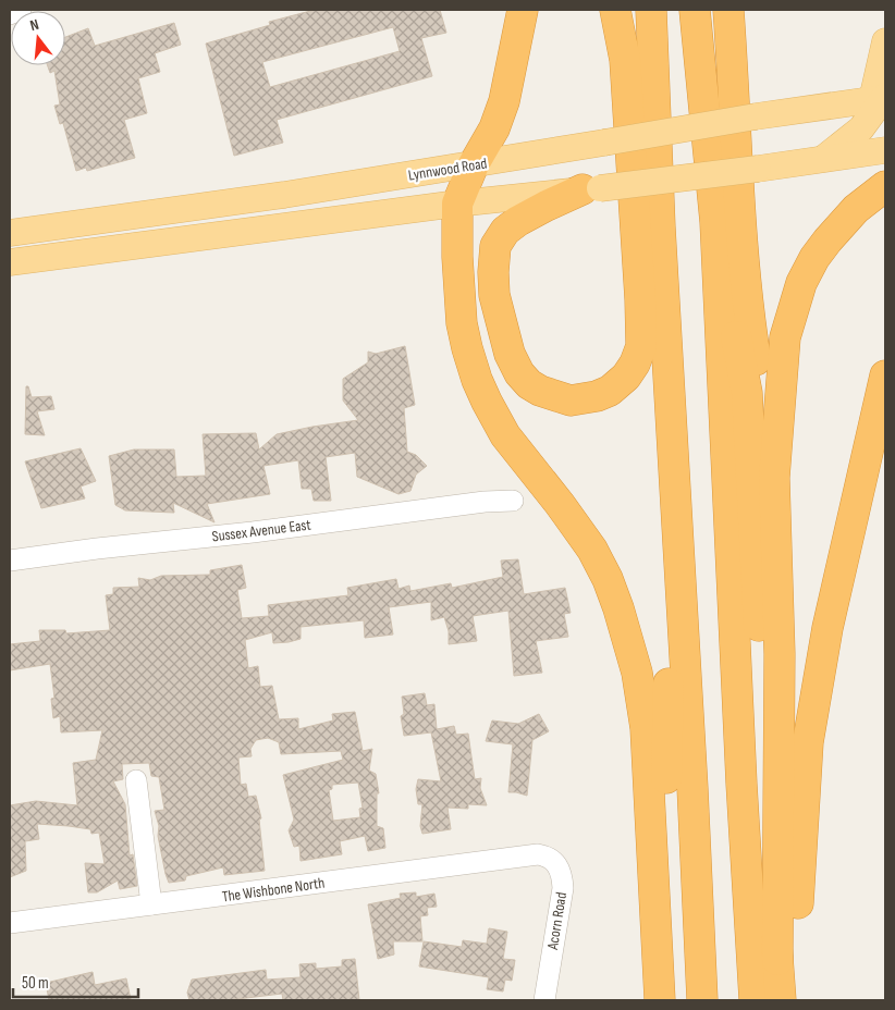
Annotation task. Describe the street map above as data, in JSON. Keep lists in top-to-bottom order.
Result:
{
  "streets": {
    "main road": ["Lynnwood Road"],
    "street": ["Sussex Avenue East", "The Wishbone North", "Acorn Road"]
  },
  "crossings": [
    ["The Wishbone North", "Acorn Road"]
  ],
  "scale_bar": "50 m",
  "north": "top"
}
